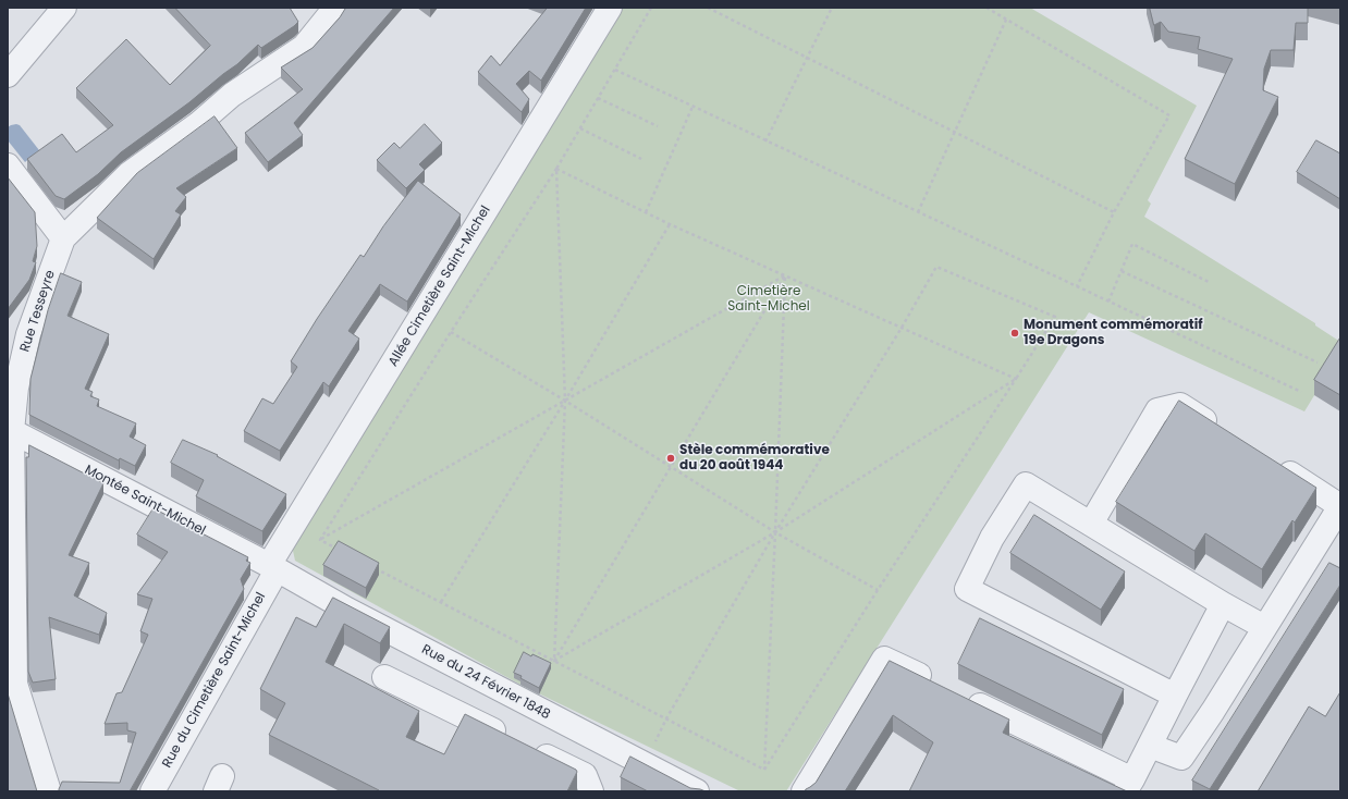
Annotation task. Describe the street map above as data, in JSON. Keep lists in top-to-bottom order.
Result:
{
  "streets": {
    "street": [
      "Allée Cimetière Saint-Michel",
      "Rue Tesseyre",
      "Montée Saint-Michel",
      "Rue du Cimetière Saint-Michel",
      "Rue du 24 Février 1848"
    ]
  },
  "crossings": [
    ["Allée Cimetière Saint-Michel", "Montée Saint-Michel"],
    ["Allée Cimetière Saint-Michel", "Rue du Cimetière Saint-Michel"],
    ["Allée Cimetière Saint-Michel", "Rue du 24 Février 1848"],
    ["Rue Tesseyre", "Montée Saint-Michel"],
    ["Montée Saint-Michel", "Rue du Cimetière Saint-Michel"],
    ["Montée Saint-Michel", "Rue du 24 Février 1848"],
    ["Rue du Cimetière Saint-Michel", "Rue du 24 Février 1848"]
  ],
  "parks": ["Cimetière Saint-Michel"],
  "places": ["Monument commémoratif 19e Dragons", "Stèle commémorative du 20 août 1944"]
}
